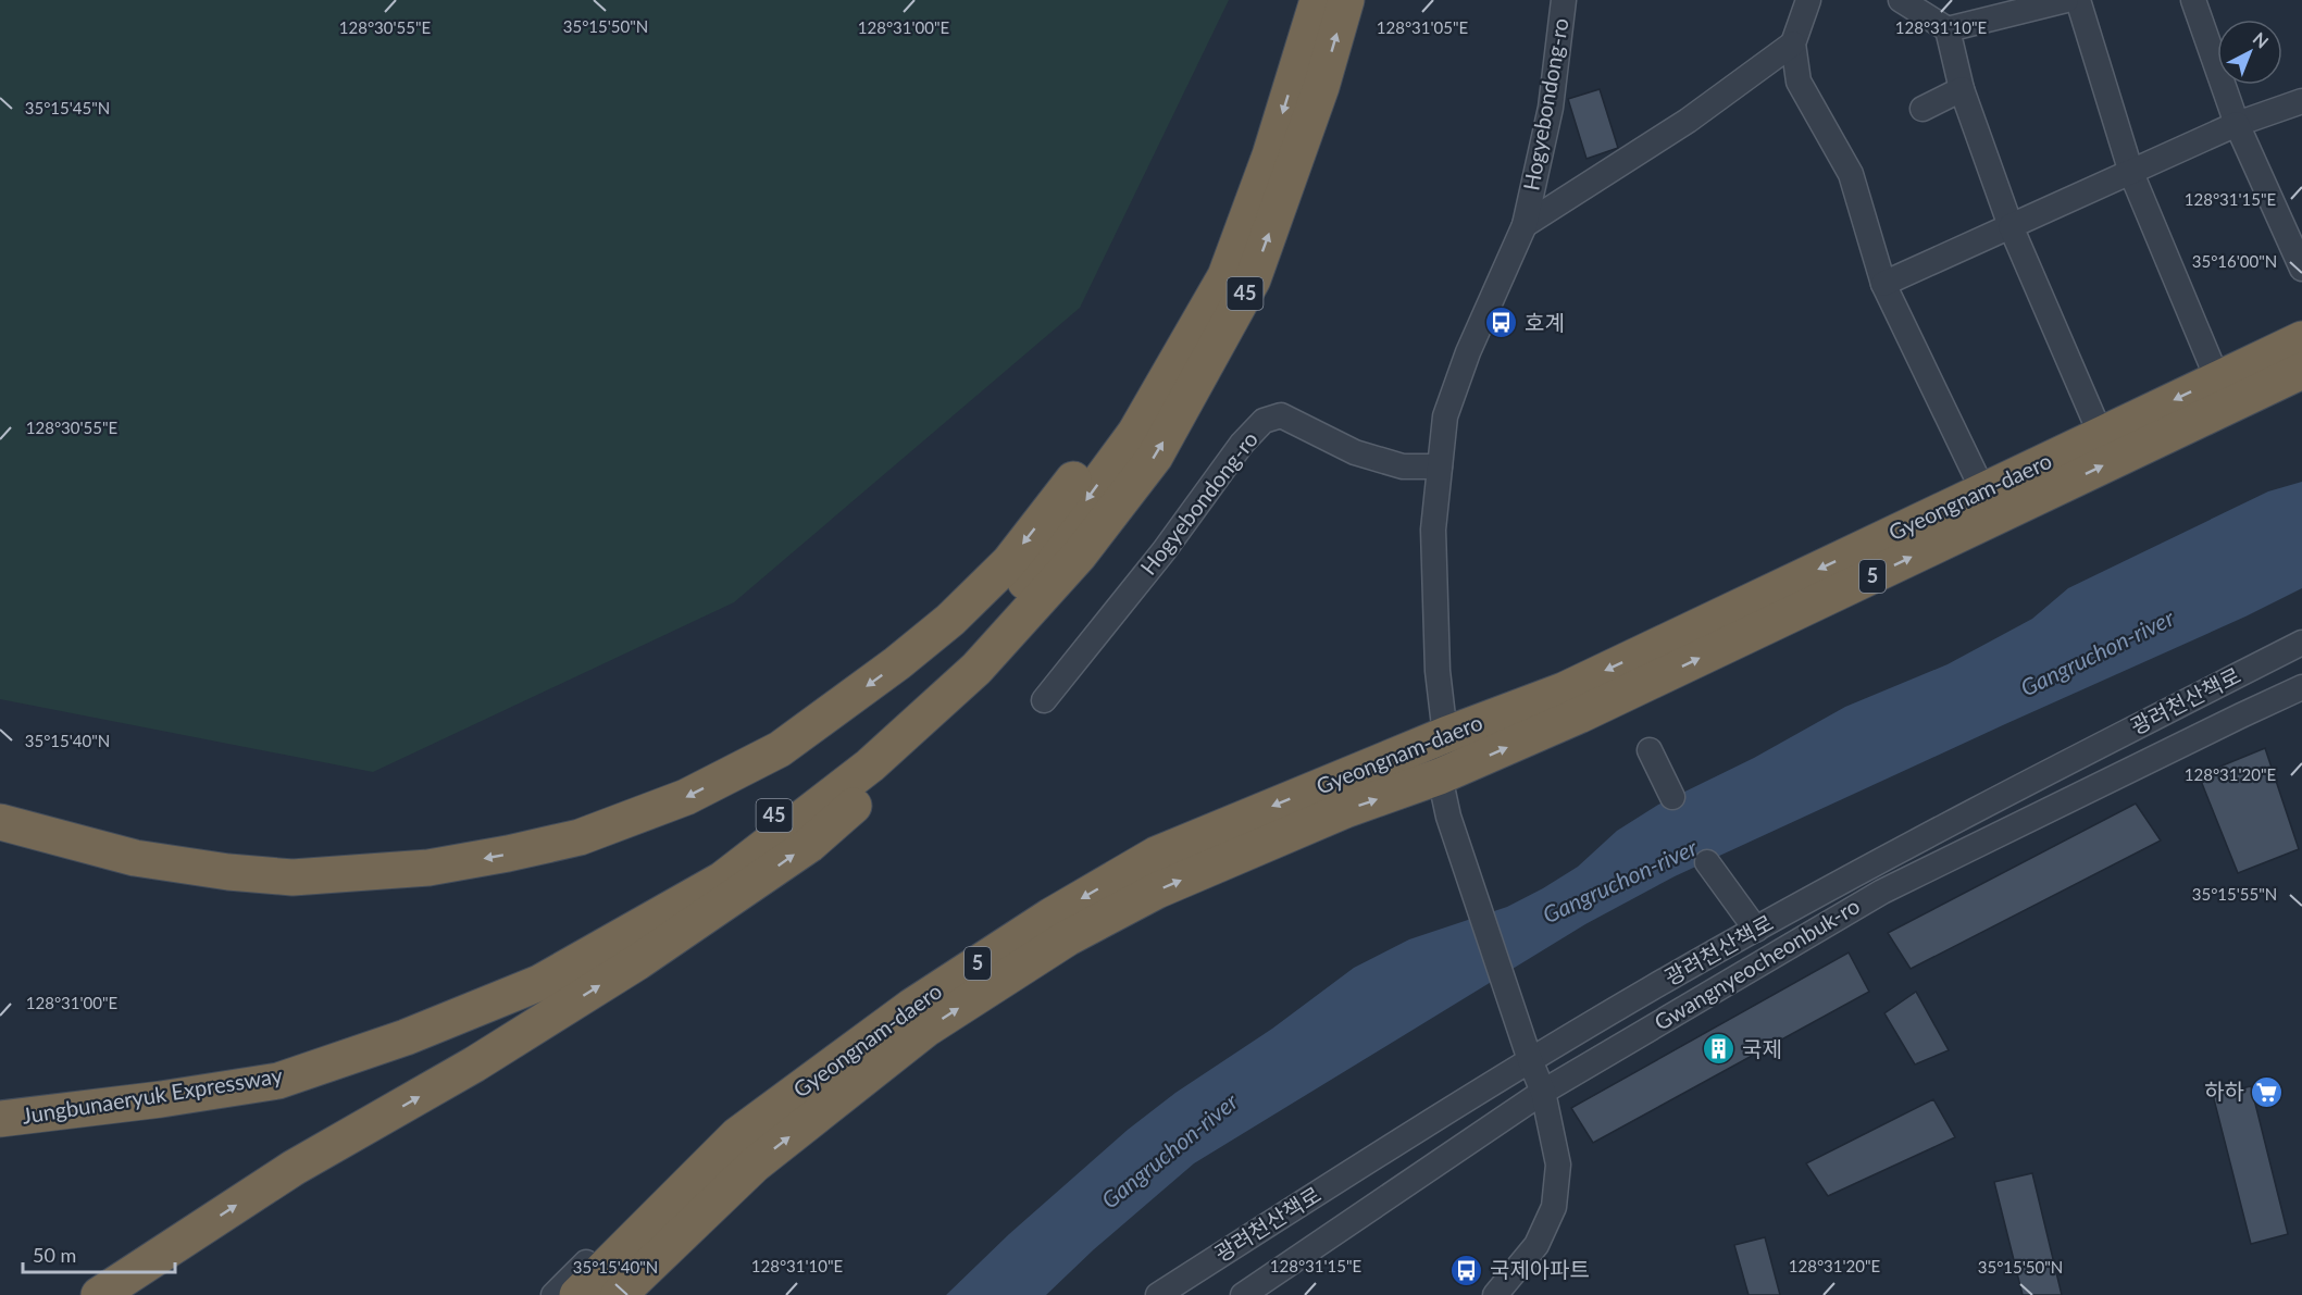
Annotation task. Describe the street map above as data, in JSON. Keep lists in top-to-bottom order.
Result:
{
  "streets": {
    "highway": [
      "45",
      "Gyeongnam-daero",
      "5",
      "Jungbunaeryuk Expressway"
    ],
    "street": ["Hogyebondong-ro", "광려천산책로", "Gwangnyeocheonbuk-ro"]
  },
  "crossings": [
    ["Hogyebondong-ro", "Gyeongnam-daero"],
    ["Hogyebondong-ro", "광려천산책로"]
  ],
  "water": ["Gangruchon-river"],
  "places": {
    "bus stop": ["호계", "국제아파트"],
    "building": ["국제"],
    "supermarket": ["하하"]
  },
  "scale_bar": "50 m",
  "north": "top right",
  "coordinates": [
    "35°15'50\"N",
    "128°30'55\"E",
    "128°31'00\"E",
    "128°31'05\"E",
    "128°31'10\"E",
    "35°15'45\"N",
    "128°31'15\"E",
    "35°16'00\"N",
    "35°15'40\"N",
    "128°31'20\"E",
    "35°15'55\"N"
  ]
}
